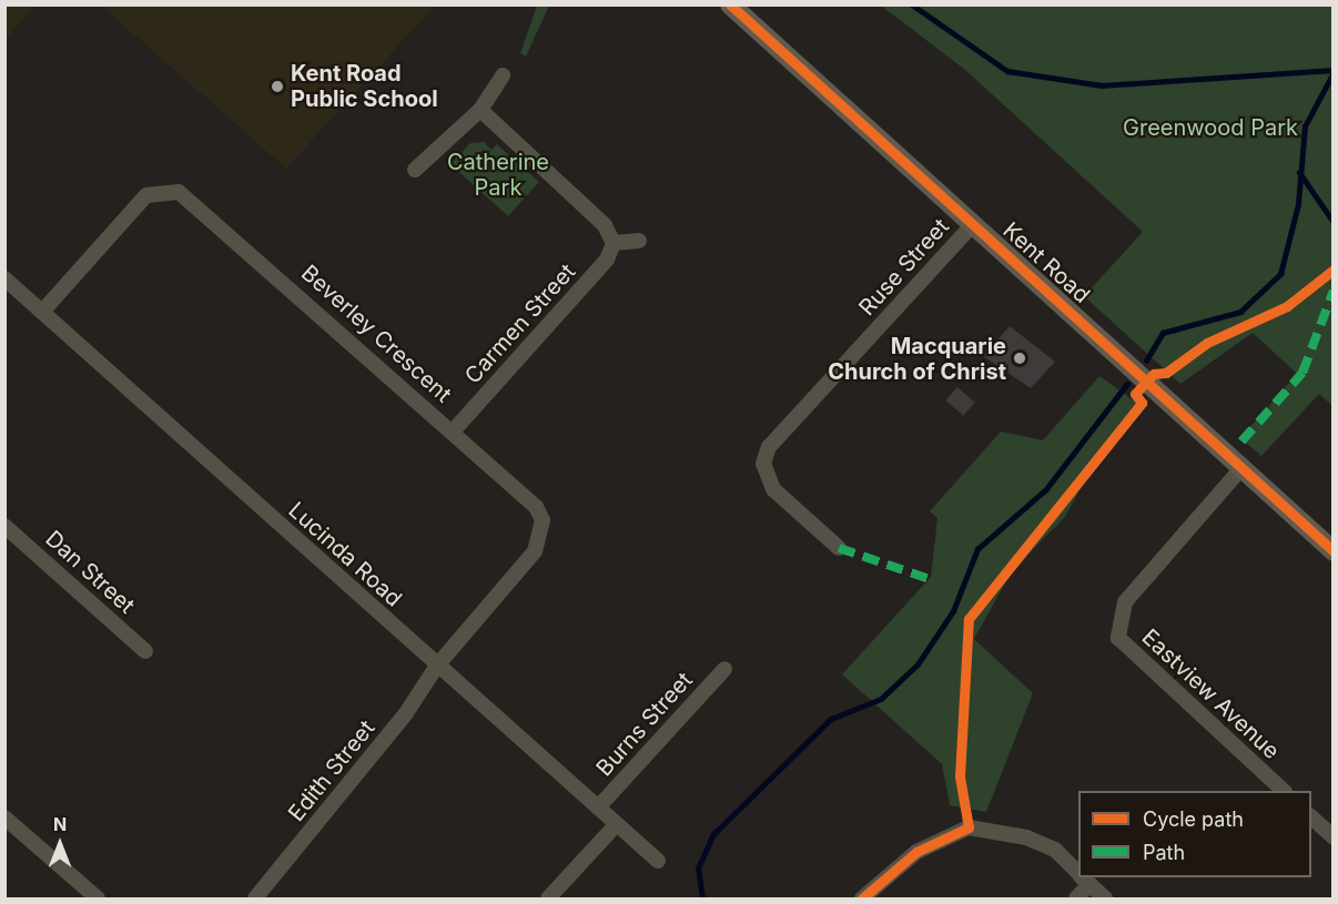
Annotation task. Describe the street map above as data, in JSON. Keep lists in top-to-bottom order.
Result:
{
  "streets": {
    "street": [
      "Kent Road",
      "Ruse Street",
      "Carmen Street",
      "Beverley Crescent",
      "Lucinda Road",
      "Dan Street",
      "Eastview Avenue",
      "Burns Street",
      "Edith Street"
    ]
  },
  "crossings": [
    ["Kent Road", "Ruse Street"],
    ["Kent Road", "Eastview Avenue"],
    ["Carmen Street", "Beverley Crescent"],
    ["Beverley Crescent", "Lucinda Road"],
    ["Beverley Crescent", "Edith Street"],
    ["Lucinda Road", "Burns Street"],
    ["Lucinda Road", "Edith Street"]
  ],
  "parks": ["Greenwood Park", "Catherine Park"],
  "places": ["Kent Road Public School", "Macquarie Church of Christ"],
  "legend": ["Cycle path", "Path"],
  "north": "top"
}
